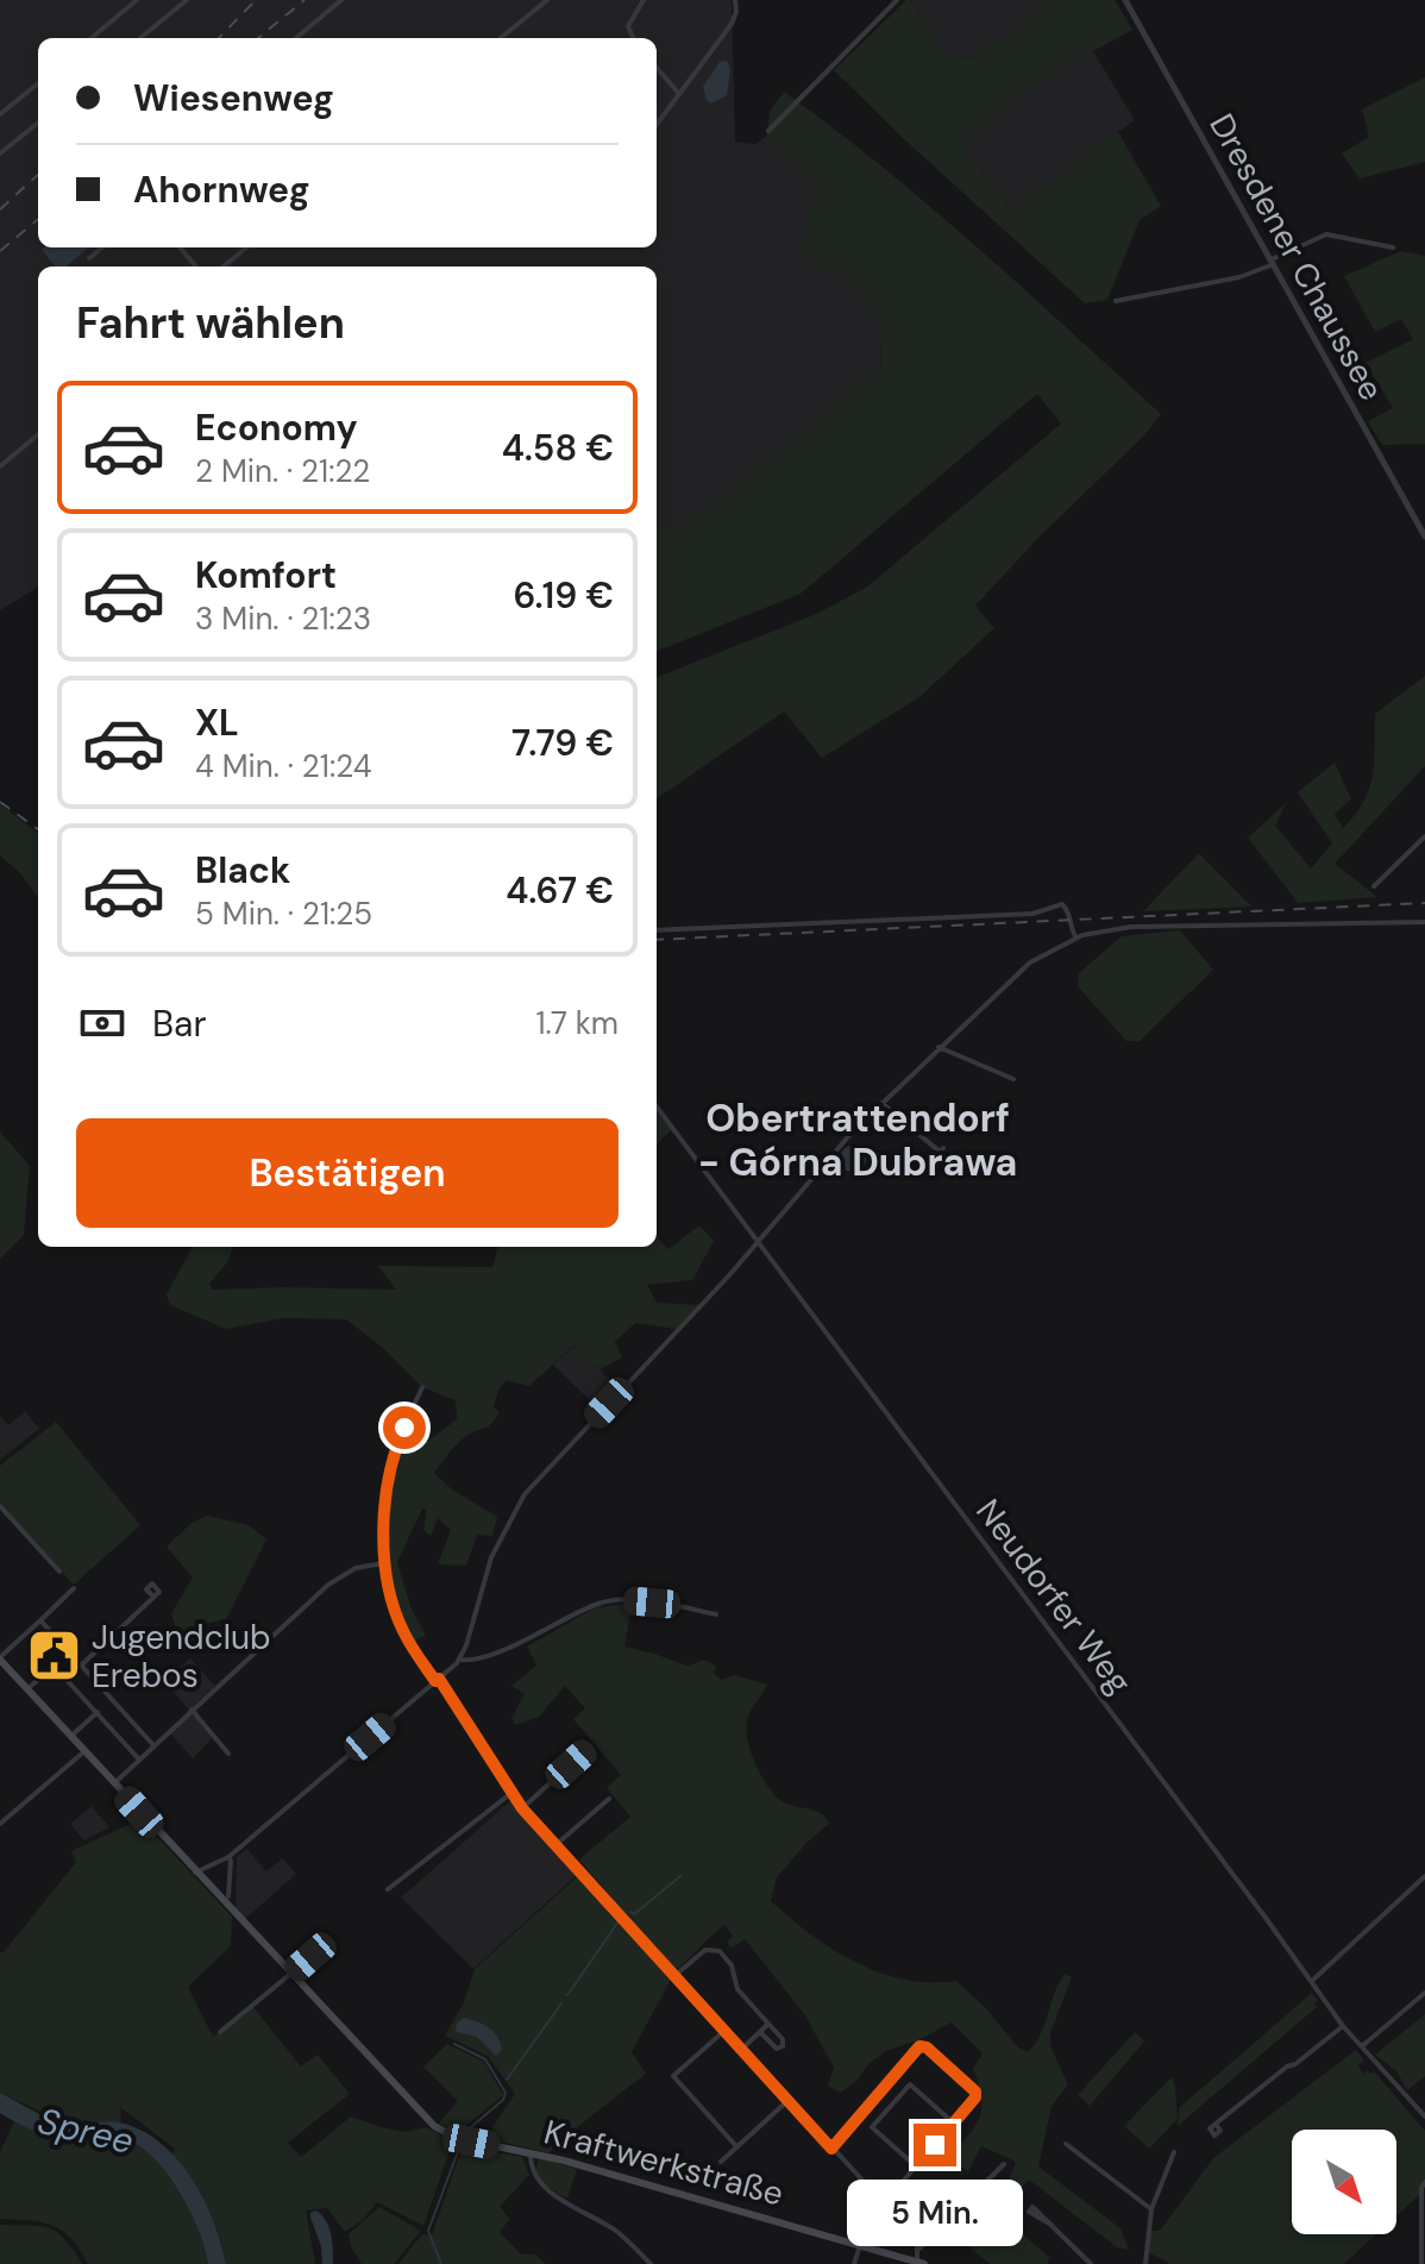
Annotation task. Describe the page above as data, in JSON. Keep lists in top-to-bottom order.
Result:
{
  "streets": {
    "main road": ["Kraftwerkstraße"],
    "street": ["Dresdener Chaussee", "Neudorfer Weg"]
  },
  "districts": ["Obertrattendorf - Górna Dubrawa"],
  "water": ["Spree"],
  "places": {
    "public building": ["Jugendclub Erebos"]
  },
  "north": "bottom right",
  "page": {
    "banner": ["Wiesenweg", "Ahornweg"],
    "heading": "Fahrt wählen",
    "list": [
      {
        "name": "Economy",
        "note": "2 Min. · 21:22",
        "value": "4.58 €"
      },
      {
        "name": "Komfort",
        "note": "3 Min. · 21:23",
        "value": "6.19 €"
      },
      {
        "name": "XL",
        "note": "4 Min. · 21:24",
        "value": "7.79 €"
      },
      {
        "name": "Black",
        "note": "5 Min. · 21:25",
        "value": "4.67 €"
      }
    ],
    "pay": ["Bar", "1.7 km"],
    "buttons": "Bestätigen",
    "bubble": "5 Min."
  }
}
